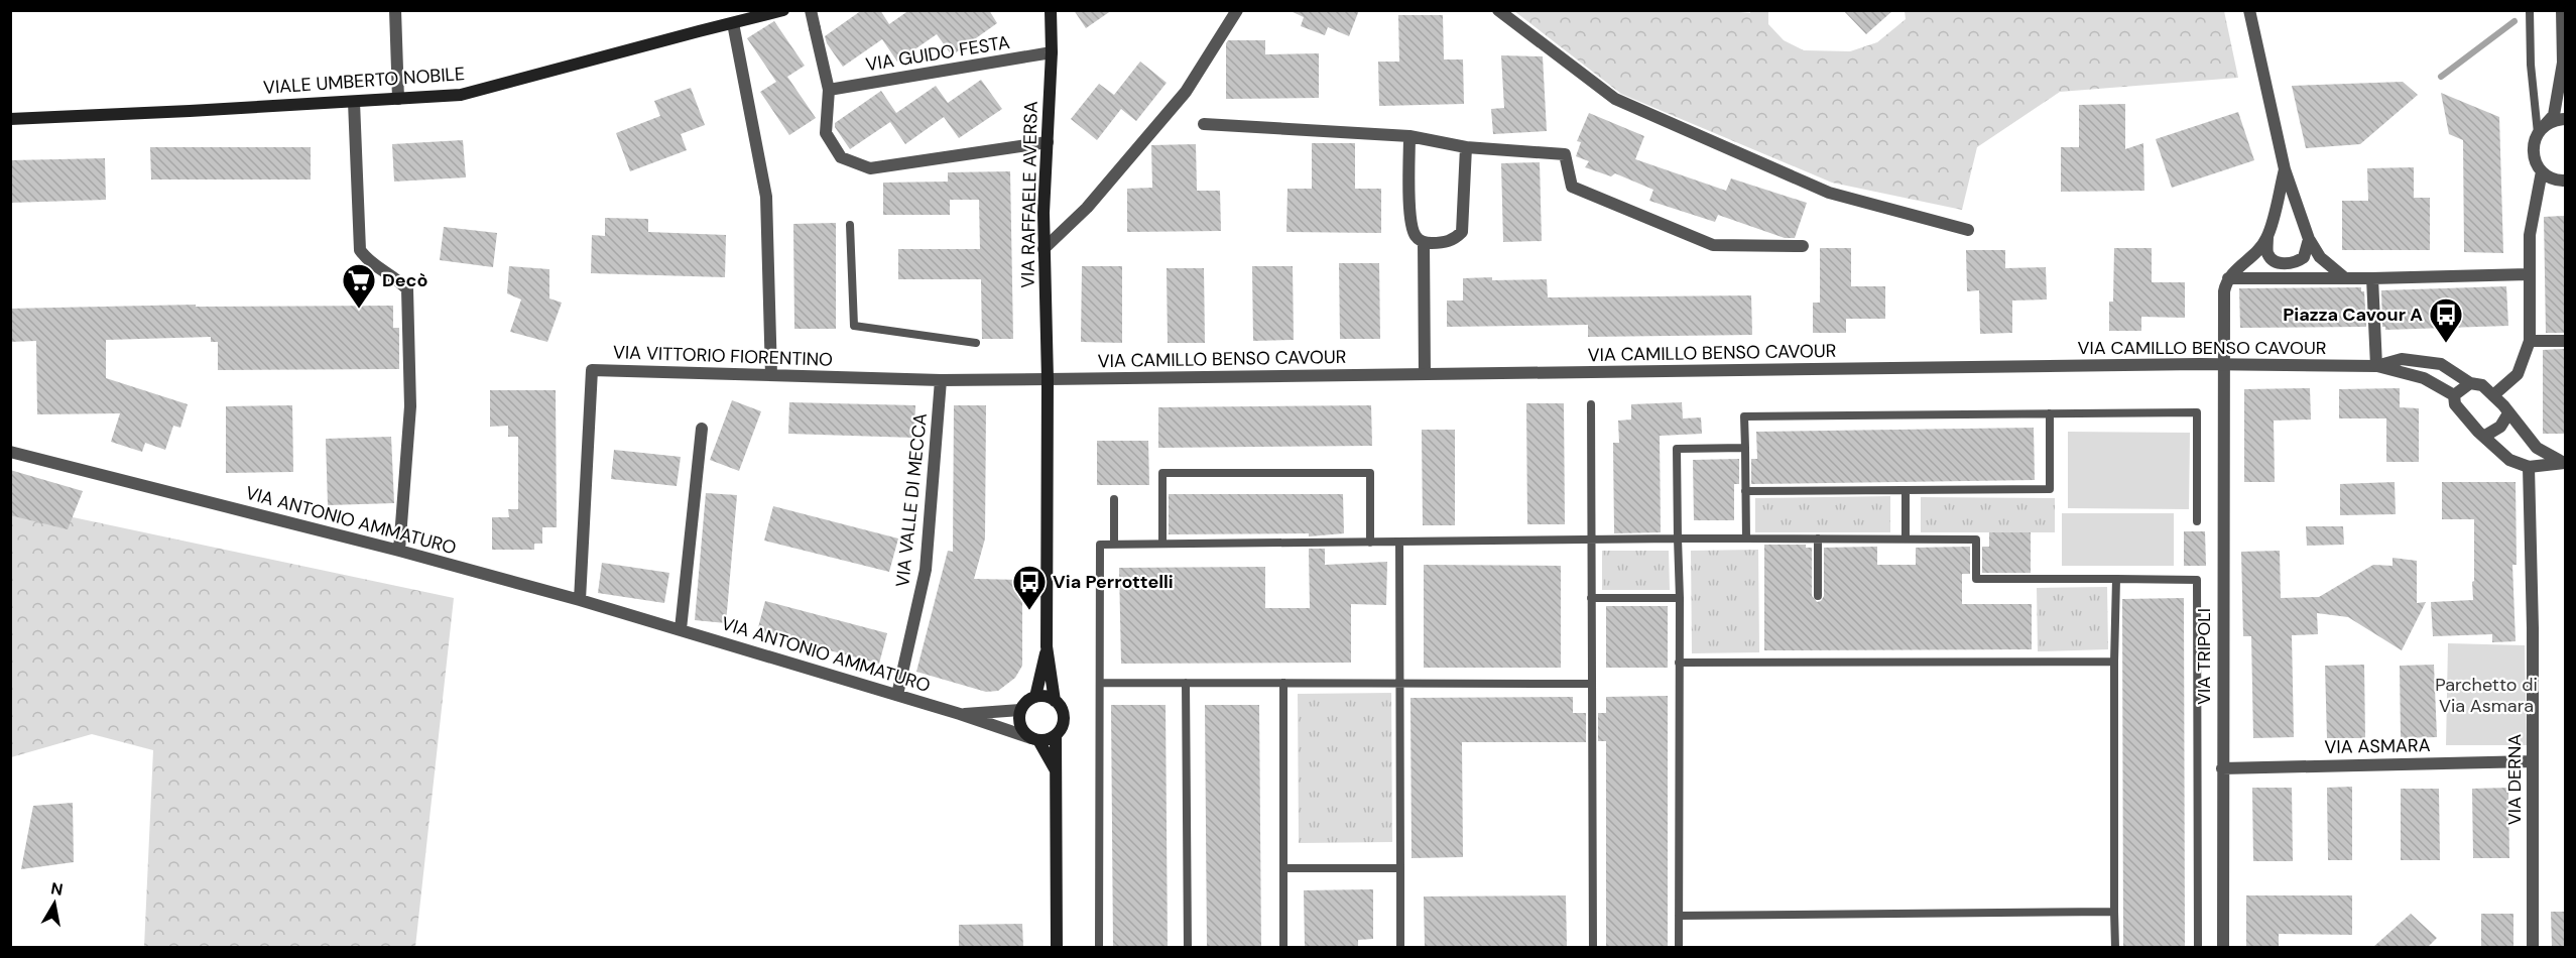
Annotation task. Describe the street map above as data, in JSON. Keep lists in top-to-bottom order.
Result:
{
  "streets": {
    "main road": ["VIALE UMBERTO NOBILE", "VIA RAFFAELE AVERSA"],
    "street": [
      "VIA GUIDO FESTA",
      "VIA CAMILLO BENSO CAVOUR",
      "VIA VITTORIO FIORENTINO",
      "VIA VALLE DI MECCA",
      "VIA ANTONIO AMMATURO",
      "VIA TRIPOLI",
      "VIA ASMARA",
      "VIA DERNA"
    ]
  },
  "crossings": [
    ["VIA GUIDO FESTA", "VIA RAFFAELE AVERSA"],
    ["VIA RAFFAELE AVERSA", "VIA CAMILLO BENSO CAVOUR"],
    ["VIA RAFFAELE AVERSA", "VIA VITTORIO FIORENTINO"],
    ["VIA CAMILLO BENSO CAVOUR", "VIA VITTORIO FIORENTINO"],
    ["VIA CAMILLO BENSO CAVOUR", "VIA TRIPOLI"],
    ["VIA VITTORIO FIORENTINO", "VIA VALLE DI MECCA"],
    ["VIA VITTORIO FIORENTINO", "VIA ANTONIO AMMATURO"],
    ["VIA VALLE DI MECCA", "VIA ANTONIO AMMATURO"],
    ["VIA TRIPOLI", "VIA ASMARA"],
    ["VIA ASMARA", "VIA DERNA"]
  ],
  "parks": ["Parchetto di Via Asmara"],
  "places": {
    "supermarket": ["Decò"],
    "bus stop": ["Piazza Cavour A", "Via Perrottelli"]
  },
  "north": "top"
}
